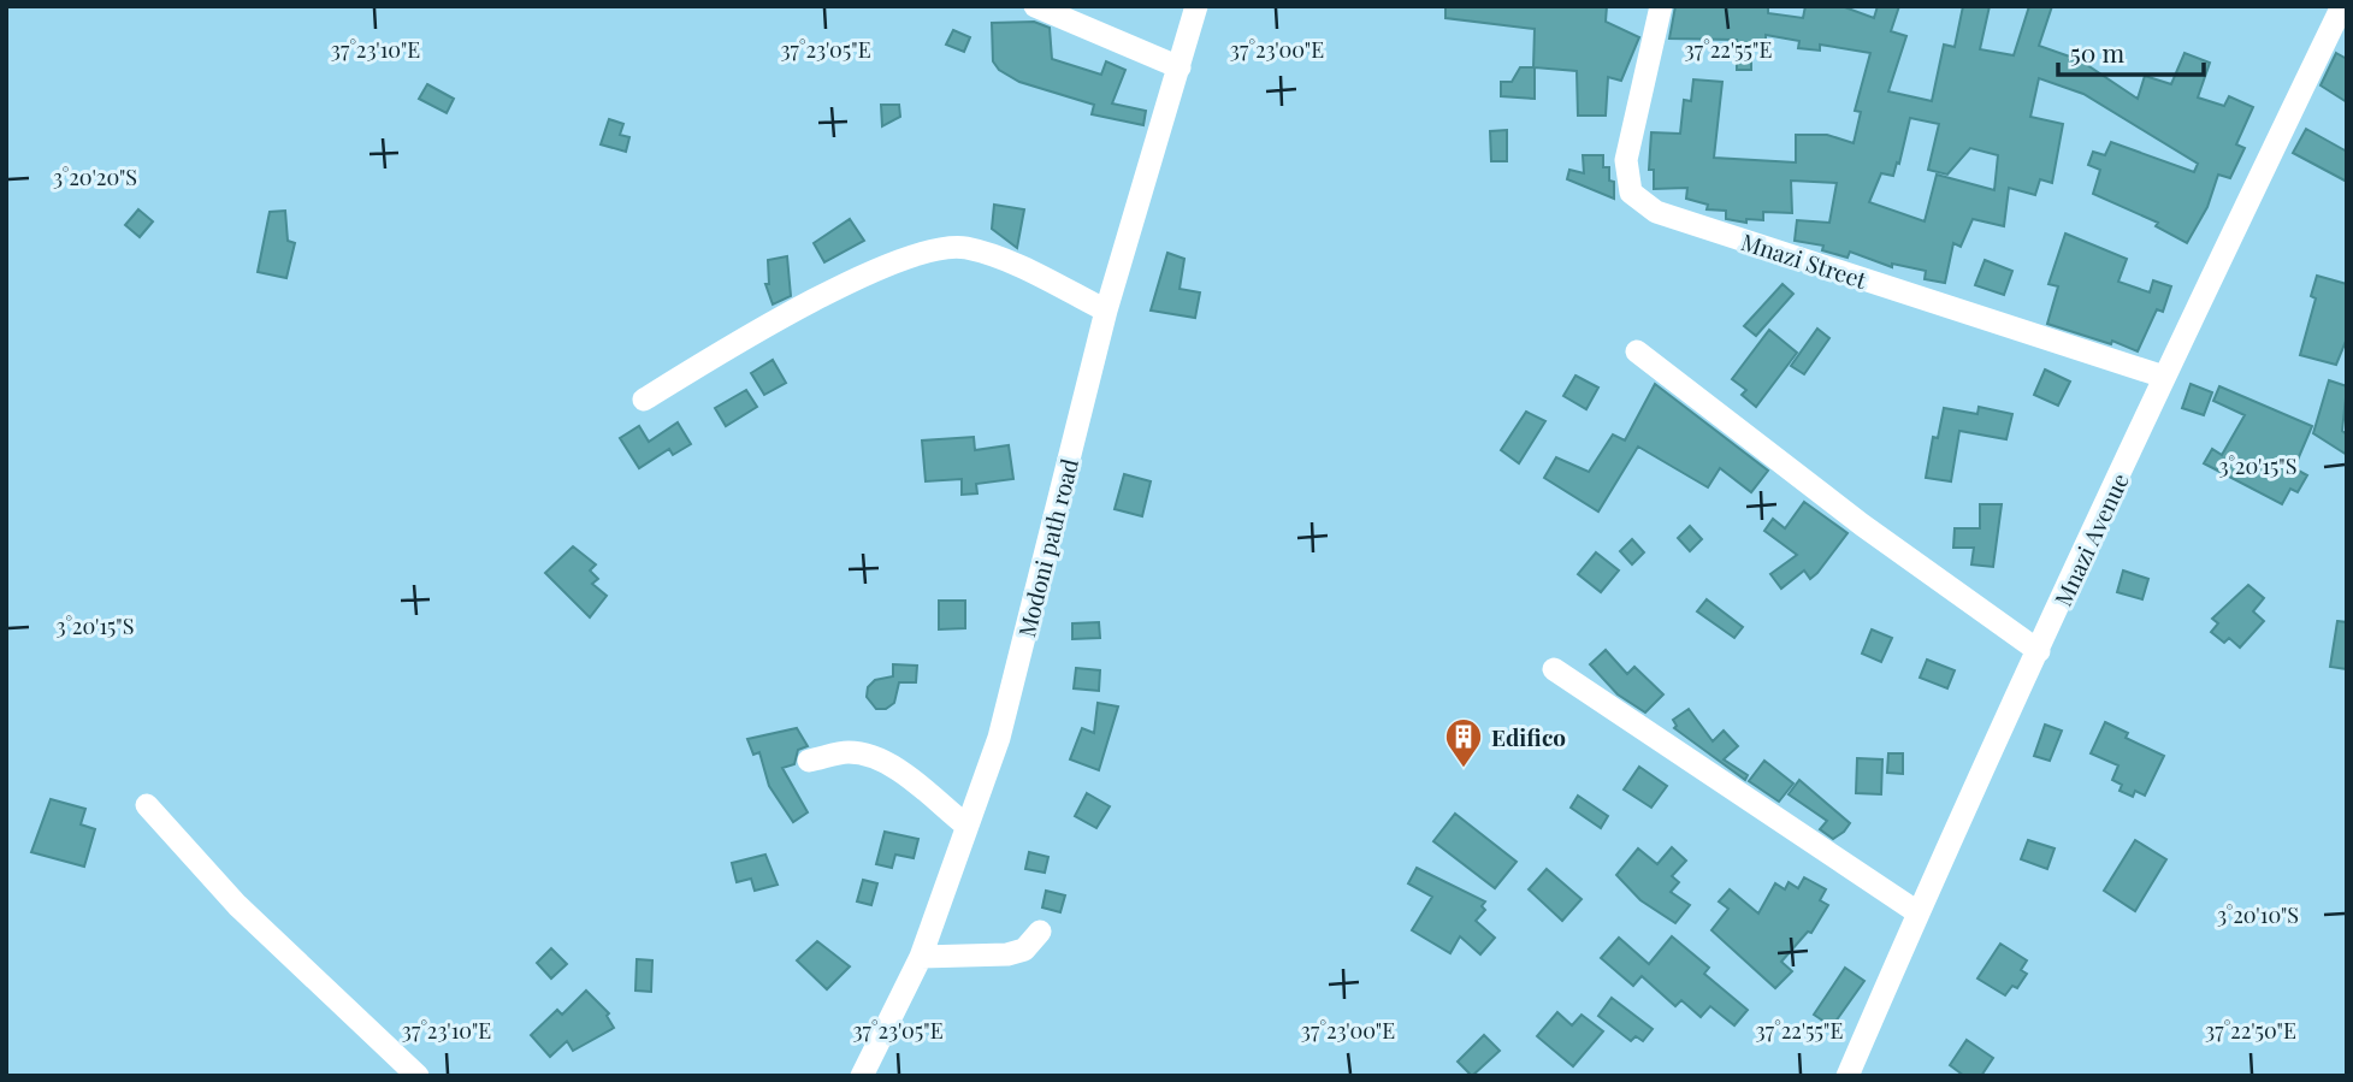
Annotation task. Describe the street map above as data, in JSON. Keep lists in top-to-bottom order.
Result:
{
  "streets": {
    "street": ["Mnazi Street", "Mnazi Avenue", "Modoni path road"]
  },
  "crossings": [
    ["Mnazi Street", "Mnazi Avenue"]
  ],
  "places": {
    "building": ["Edifico"]
  },
  "scale_bar": "50 m",
  "coordinates": [
    "37°23'10\"E",
    "37°23'05\"E",
    "37°23'00\"E",
    "37°22'55\"E",
    "3°20'20\"S",
    "3°20'15\"S",
    "3°20'10\"S",
    "37°22'50\"E"
  ]
}
